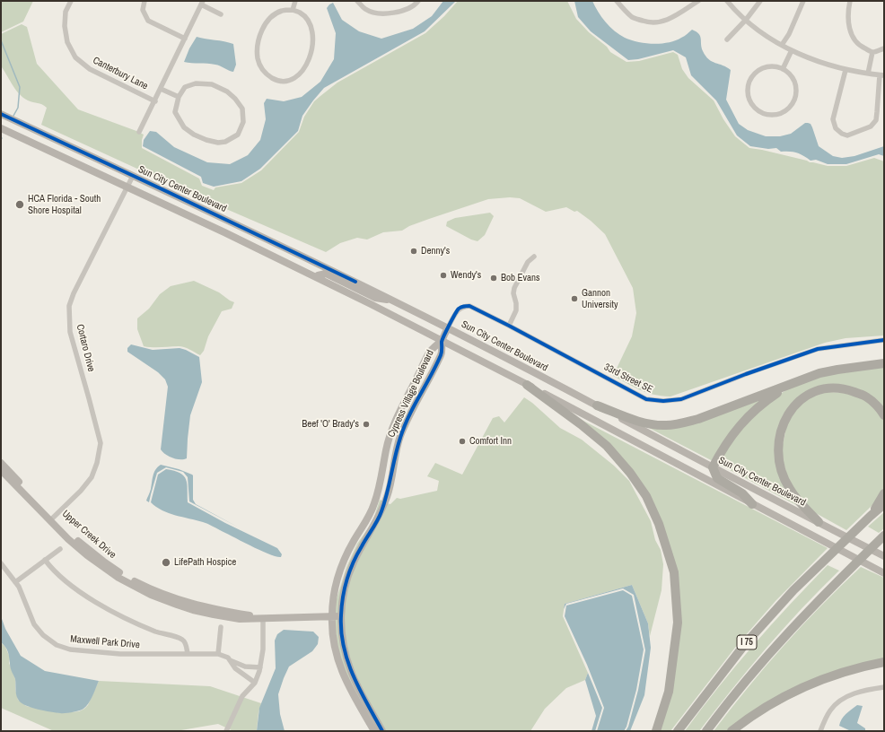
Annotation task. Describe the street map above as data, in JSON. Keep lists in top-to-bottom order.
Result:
{
  "streets": {
    "highway": ["I 75"],
    "main road": ["Sun City Center Boulevard", "Cypress Village Boulevard", "Upper Creek Drive"],
    "street": [
      "Canterbury Lane",
      "Cortaro Drive",
      "33rd Street SE",
      "Maxwell Park Drive"
    ]
  },
  "crossings": [
    ["Sun City Center Boulevard", "Cortaro Drive"],
    ["Sun City Center Boulevard", "33rd Street SE"],
    ["Cortaro Drive", "Upper Creek Drive"],
    ["Cypress Village Boulevard", "Upper Creek Drive"]
  ],
  "places": [
    "HCA Florida - South Shore Hospital",
    "Denny's",
    "Wendy's",
    "Bob Evans",
    "Gannon University",
    "Beef 'O' Brady's",
    "Comfort Inn",
    "LifePath Hospice"
  ]
}
